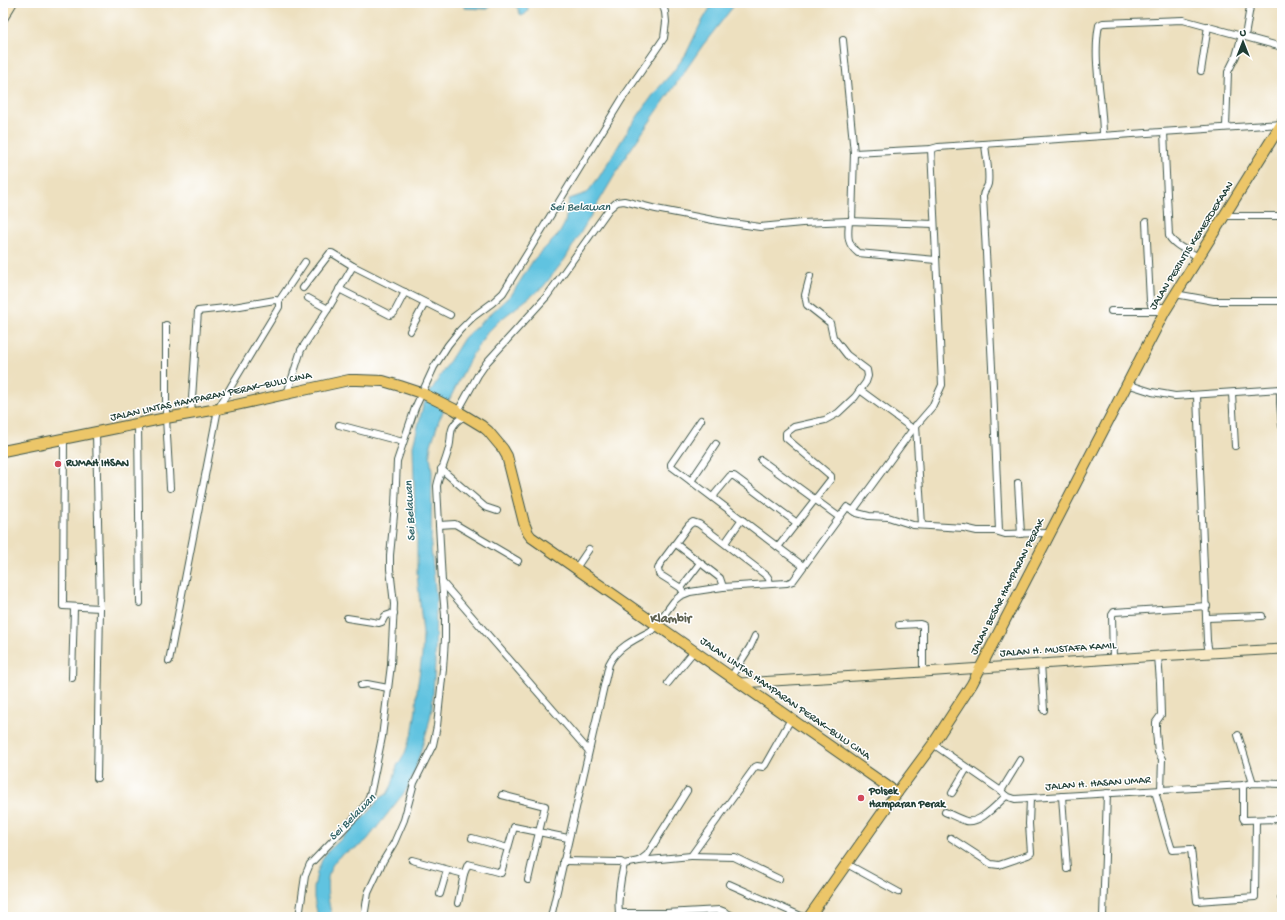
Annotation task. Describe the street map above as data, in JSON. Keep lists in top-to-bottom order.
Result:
{
  "streets": {
    "main road": ["JALAN PERINTIS KEMERDEKAAN", "JALAN LINTAS HAMPARAN PERAK–BULU CINA", "JALAN BESAR HAMPARAN PERAK"],
    "street": ["JALAN H. MUSTAFA KAMIL", "JALAN H. HASAN UMAR"]
  },
  "crossings": [
    ["JALAN PERINTIS KEMERDEKAAN", "JALAN BESAR HAMPARAN PERAK"],
    ["JALAN LINTAS HAMPARAN PERAK–BULU CINA", "JALAN BESAR HAMPARAN PERAK"],
    ["JALAN LINTAS HAMPARAN PERAK–BULU CINA", "JALAN H. MUSTAFA KAMIL"],
    ["JALAN BESAR HAMPARAN PERAK", "JALAN H. MUSTAFA KAMIL"],
    ["JALAN BESAR HAMPARAN PERAK", "JALAN H. HASAN UMAR"]
  ],
  "districts": ["Klambir"],
  "water": ["Sei Belawan"],
  "places": ["RUMAH IHSAN", "Polsek Hamparan Perak"],
  "north": "top"
}
